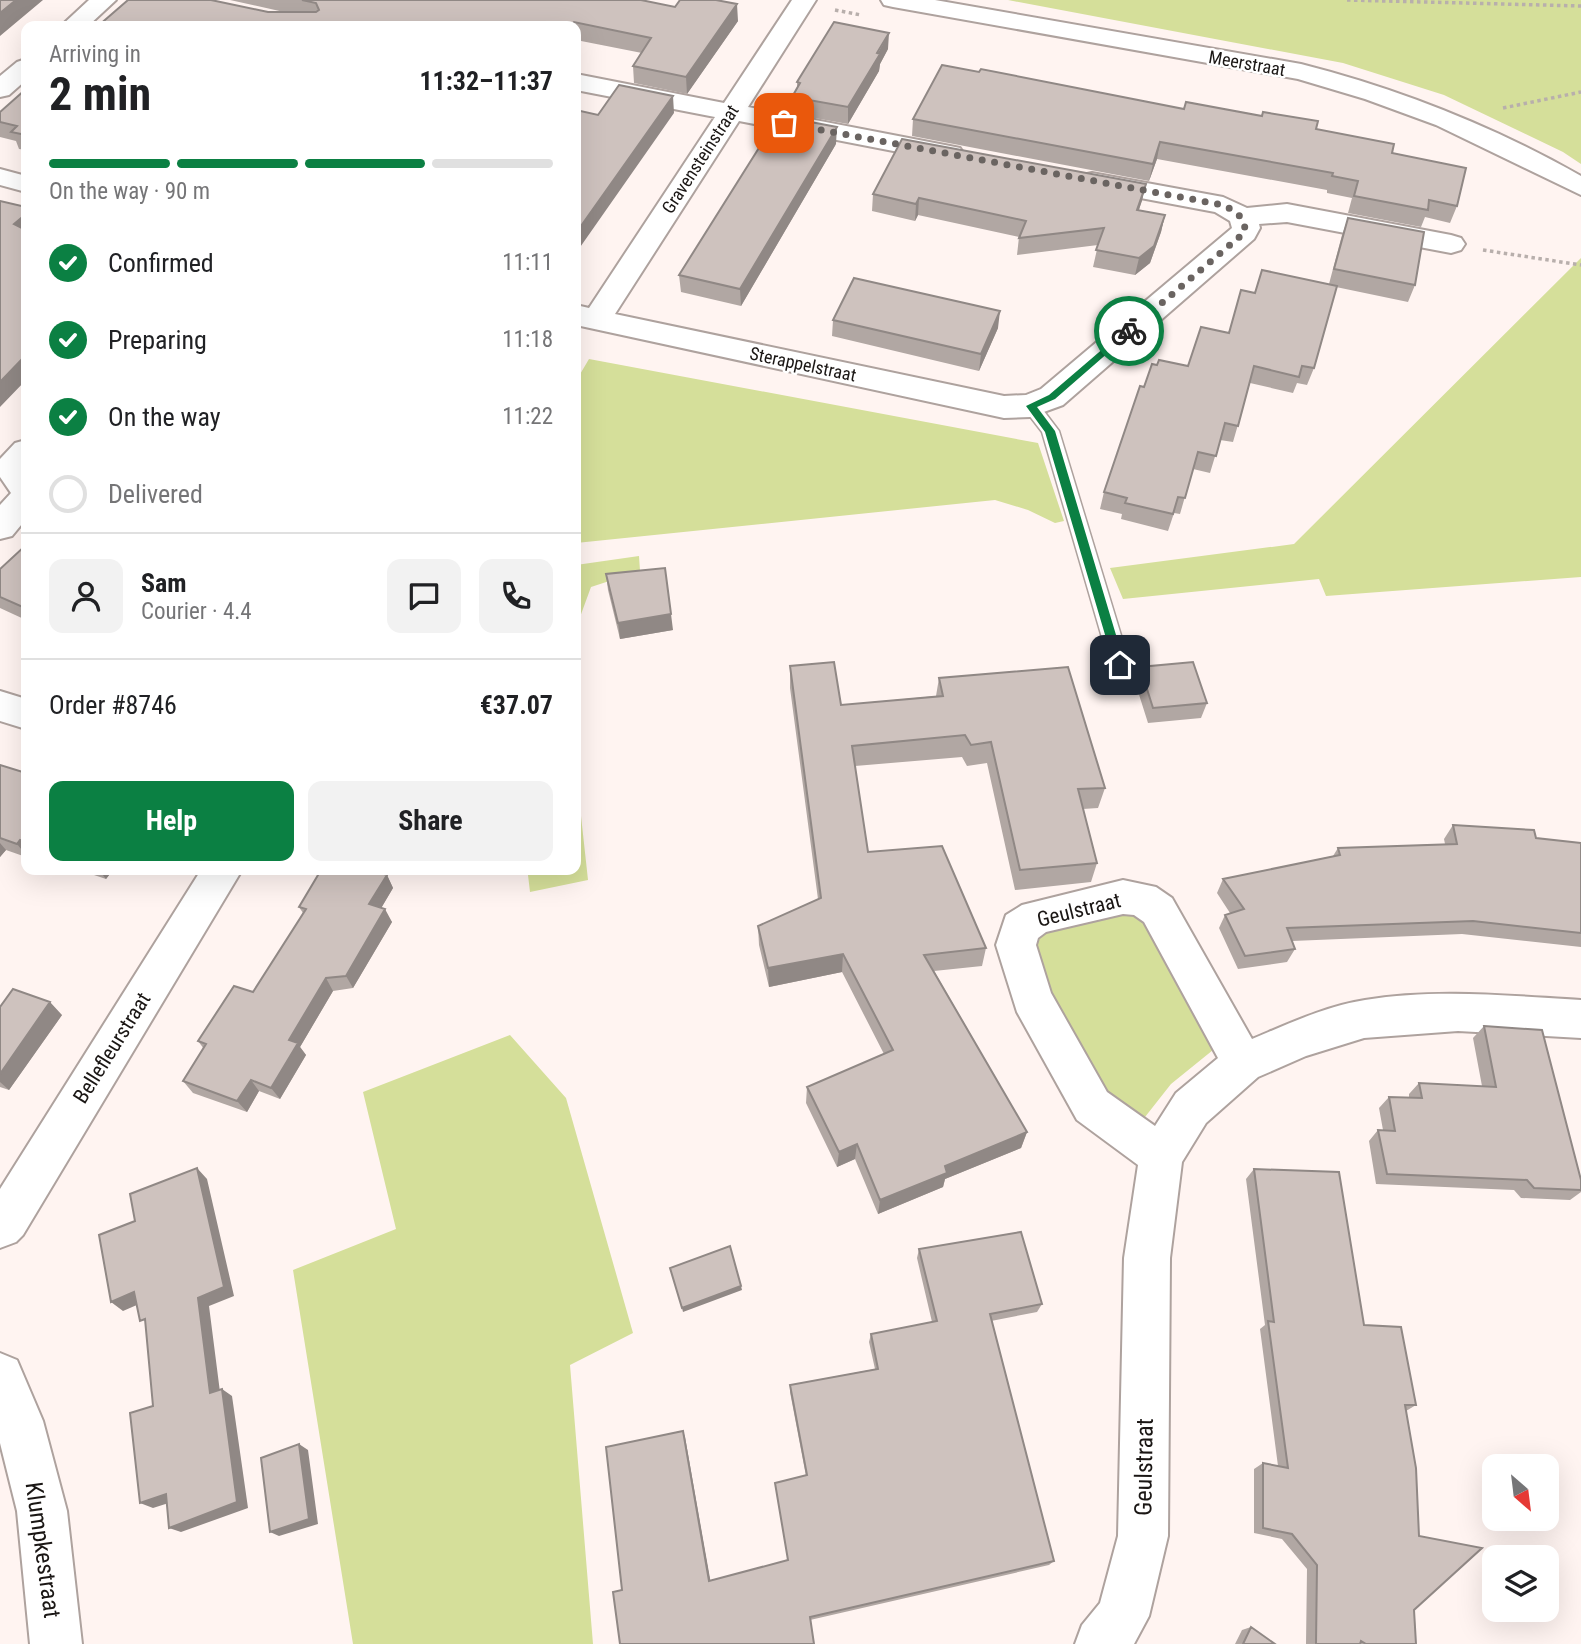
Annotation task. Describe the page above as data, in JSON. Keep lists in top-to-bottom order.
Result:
{
  "streets": {
    "street": [
      "Meerstraat",
      "Gravensteinstraat",
      "Sterappelstraat",
      "Geulstraat",
      "Bellefleurstraat",
      "Klumpkestraat"
    ]
  },
  "crossings": [
    ["Gravensteinstraat", "Sterappelstraat"]
  ],
  "north": "bottom right",
  "page": {
    "heading": ["2 min", "Arriving in", "11:32–11:37"],
    "panel": [
      "Sam",
      "Courier · 4.4",
      "Order #8746",
      "€37.07"
    ],
    "bar": "On the way · 90 m",
    "list": [
      ["Confirmed", "11:11"],
      ["Preparing", "11:18"],
      ["On the way", "11:22"],
      "Delivered"
    ],
    "buttons": ["Help", "Share"]
  }
}
